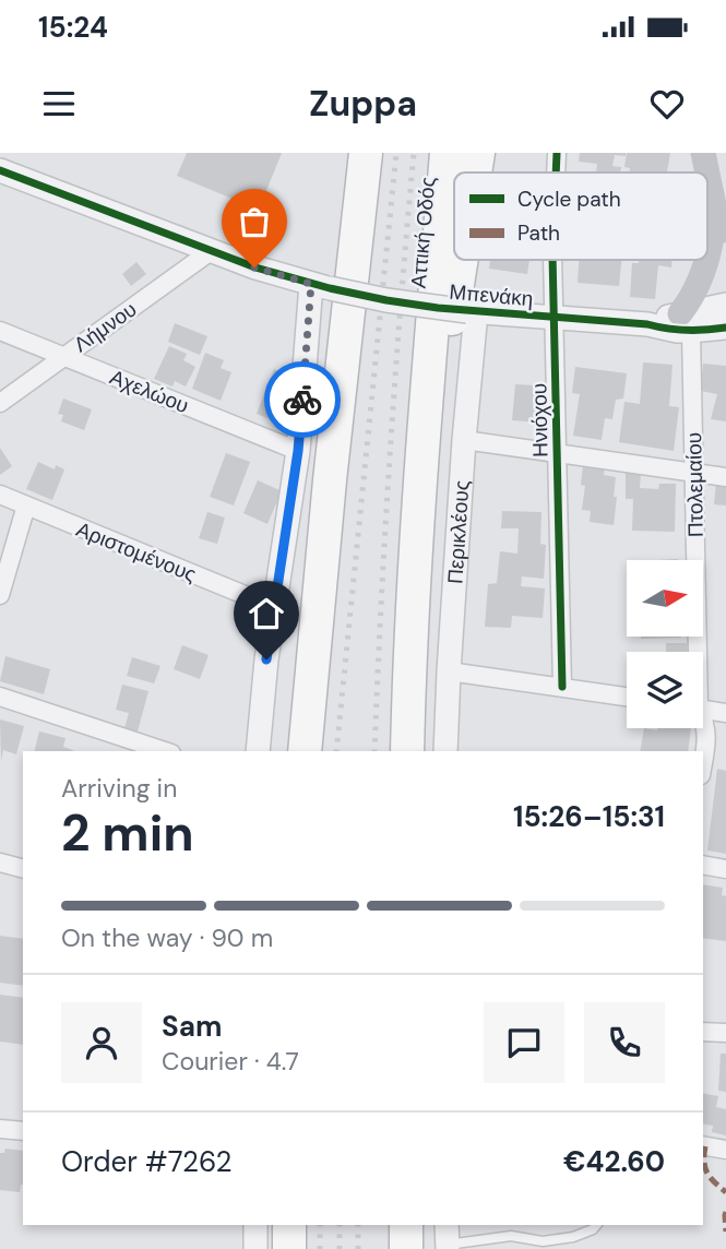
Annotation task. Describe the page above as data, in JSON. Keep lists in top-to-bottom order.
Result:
{
  "streets": {
    "highway": ["Αττική Οδός"],
    "street": [
      "Μπενάκη",
      "Λήμνου",
      "Αχελώου",
      "Ηνιόχου",
      "Πτολεμαίου",
      "Περικλέους",
      "Αριστομένους"
    ]
  },
  "crossings": [
    ["Μπενάκη", "Λήμνου"],
    ["Μπενάκη", "Ηνιόχου"],
    ["Μπενάκη", "Πτολεμαίου"],
    ["Μπενάκη", "Περικλέους"],
    ["Λήμνου", "Αχελώου"]
  ],
  "legend": ["Cycle path", "Path"],
  "north": "right",
  "page": {
    "status": "15:24",
    "header": "Zuppa",
    "heading": ["2 min", "Arriving in", "15:26–15:31"],
    "panel": [
      "Sam",
      "Courier · 4.7",
      "Order #7262",
      "€42.60"
    ],
    "bar": "On the way · 90 m"
  }
}
